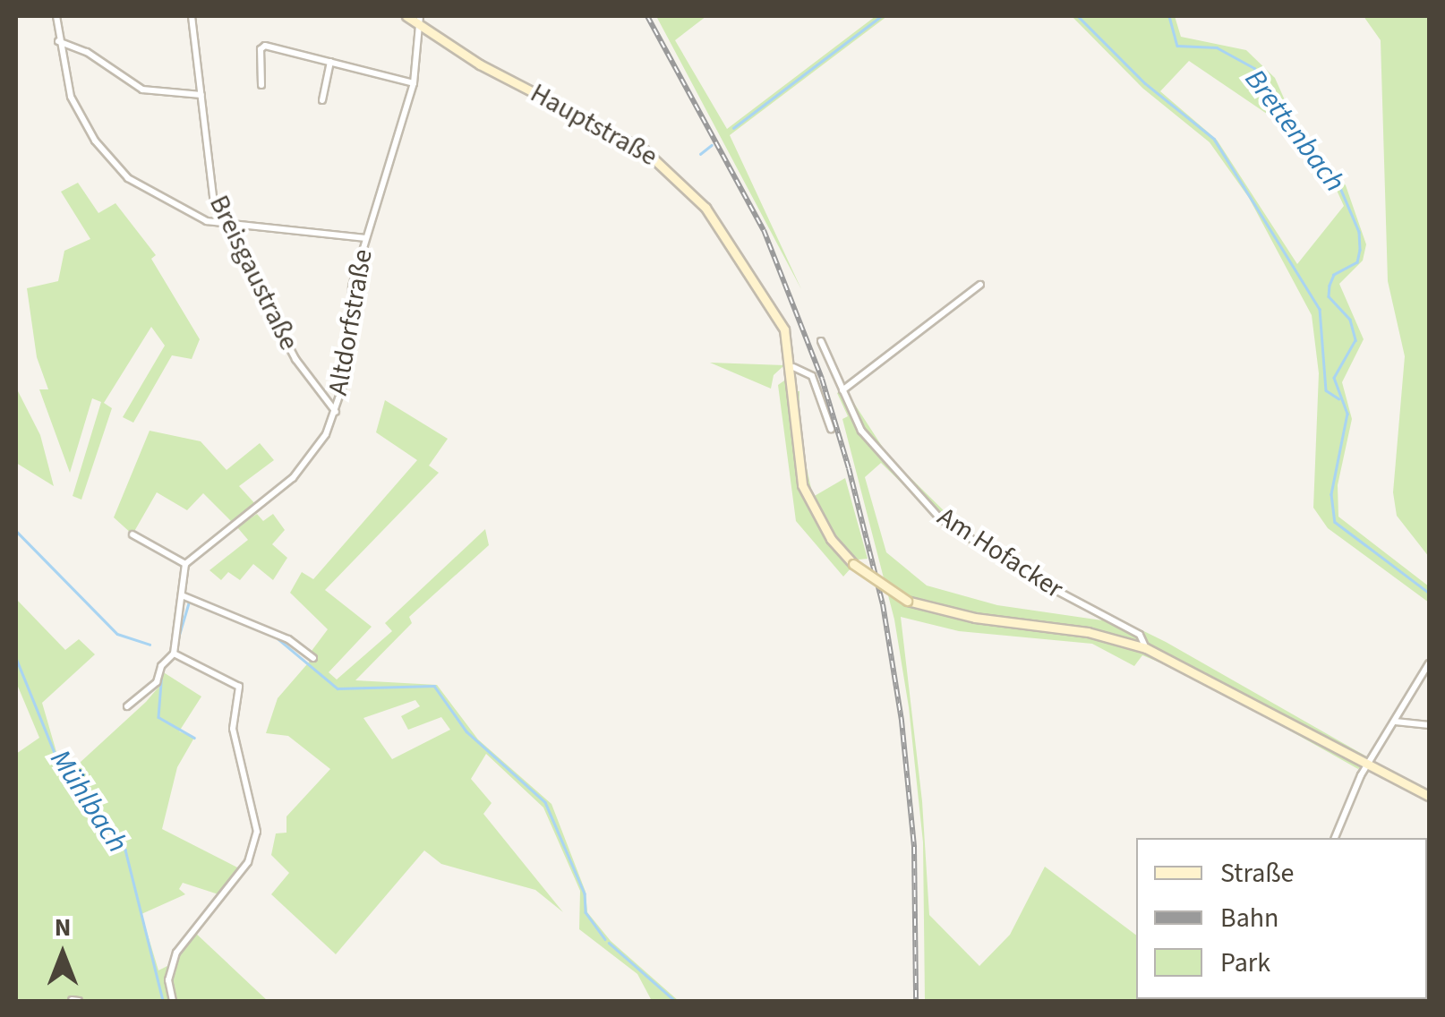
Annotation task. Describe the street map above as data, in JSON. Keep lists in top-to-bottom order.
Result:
{
  "streets": {
    "main road": ["Hauptstraße"],
    "street": ["Breisgaustraße", "Altdorfstraße", "Am Hofacker"]
  },
  "crossings": [
    ["Hauptstraße", "Altdorfstraße"],
    ["Hauptstraße", "Am Hofacker"],
    ["Breisgaustraße", "Altdorfstraße"]
  ],
  "water": ["Brettenbach", "Mühlbach"],
  "legend": ["Straße", "Bahn", "Park"],
  "north": "top"
}
